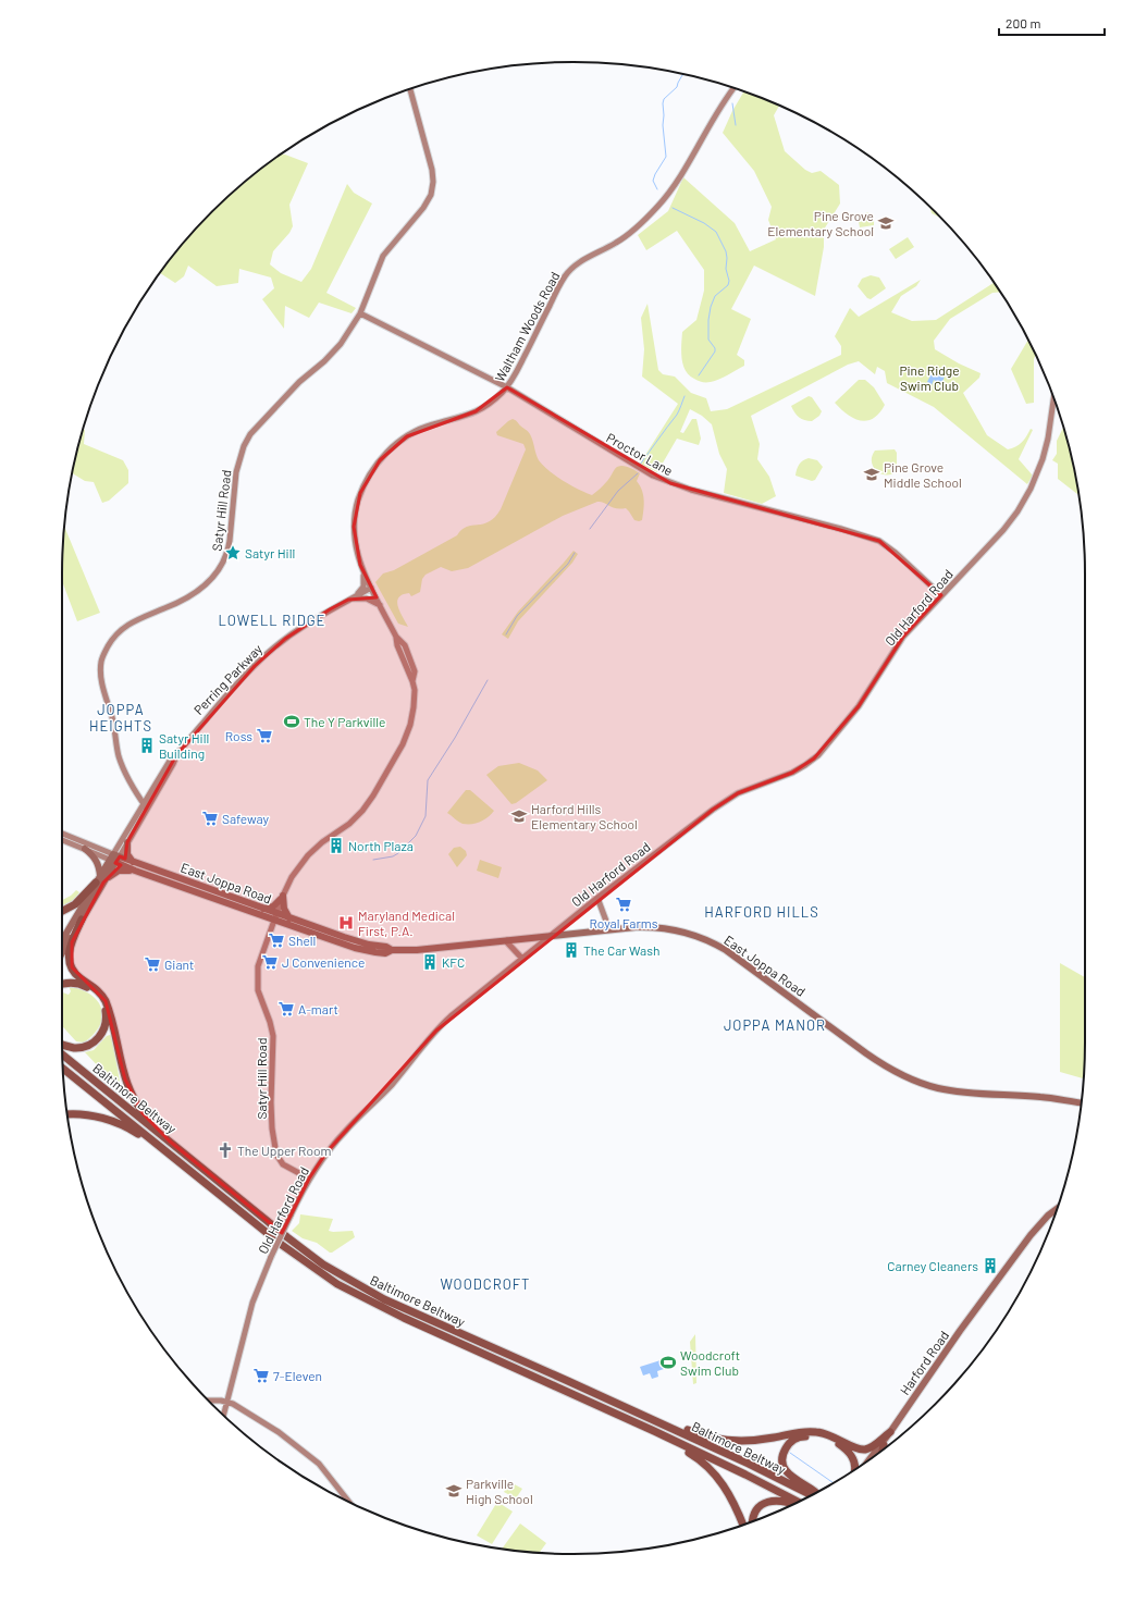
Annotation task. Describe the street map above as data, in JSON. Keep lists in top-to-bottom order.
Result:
{
  "streets": {
    "highway": ["Baltimore Beltway"],
    "main road": ["Perring Parkway", "East Joppa Road", "Harford Road"],
    "street": [
      "Waltham Woods Road",
      "Proctor Lane",
      "Satyr Hill Road",
      "Old Harford Road"
    ]
  },
  "crossings": [
    ["Waltham Woods Road", "Proctor Lane"],
    ["Waltham Woods Road", "Satyr Hill Road"],
    ["Waltham Woods Road", "Perring Parkway"],
    ["Waltham Woods Road", "East Joppa Road"],
    ["Proctor Lane", "Satyr Hill Road"],
    ["Proctor Lane", "Old Harford Road"],
    ["Satyr Hill Road", "Old Harford Road"],
    ["Satyr Hill Road", "Perring Parkway"],
    ["Satyr Hill Road", "East Joppa Road"],
    ["Old Harford Road", "East Joppa Road"],
    ["Perring Parkway", "East Joppa Road"]
  ],
  "districts": [
    "LOWELL RIDGE",
    "JOPPA HEIGHTS",
    "HARFORD HILLS",
    "JOPPA MANOR",
    "WOODCROFT"
  ],
  "parks": ["Pine Ridge Swim Club"],
  "places": {
    "school or university": [
      "Pine Grove Elementary School",
      "Pine Grove Middle School",
      "Harford Hills Elementary School",
      "Parkville High School"
    ],
    "place": ["Satyr Hill"],
    "sports": ["The Y Parkville", "Woodcroft Swim Club"],
    "supermarket": [
      "Ross",
      "Safeway",
      "Royal Farms",
      "Shell",
      "J Convenience",
      "Giant",
      "A-mart",
      "7-Eleven"
    ],
    "building": [
      "Satyr Hill Building",
      "North Plaza",
      "The Car Wash",
      "KFC",
      "Carney Cleaners"
    ],
    "hospital": ["Maryland Medical First, P.A."],
    "church": ["The Upper Room"]
  },
  "scale_bar": "200 m"
}
